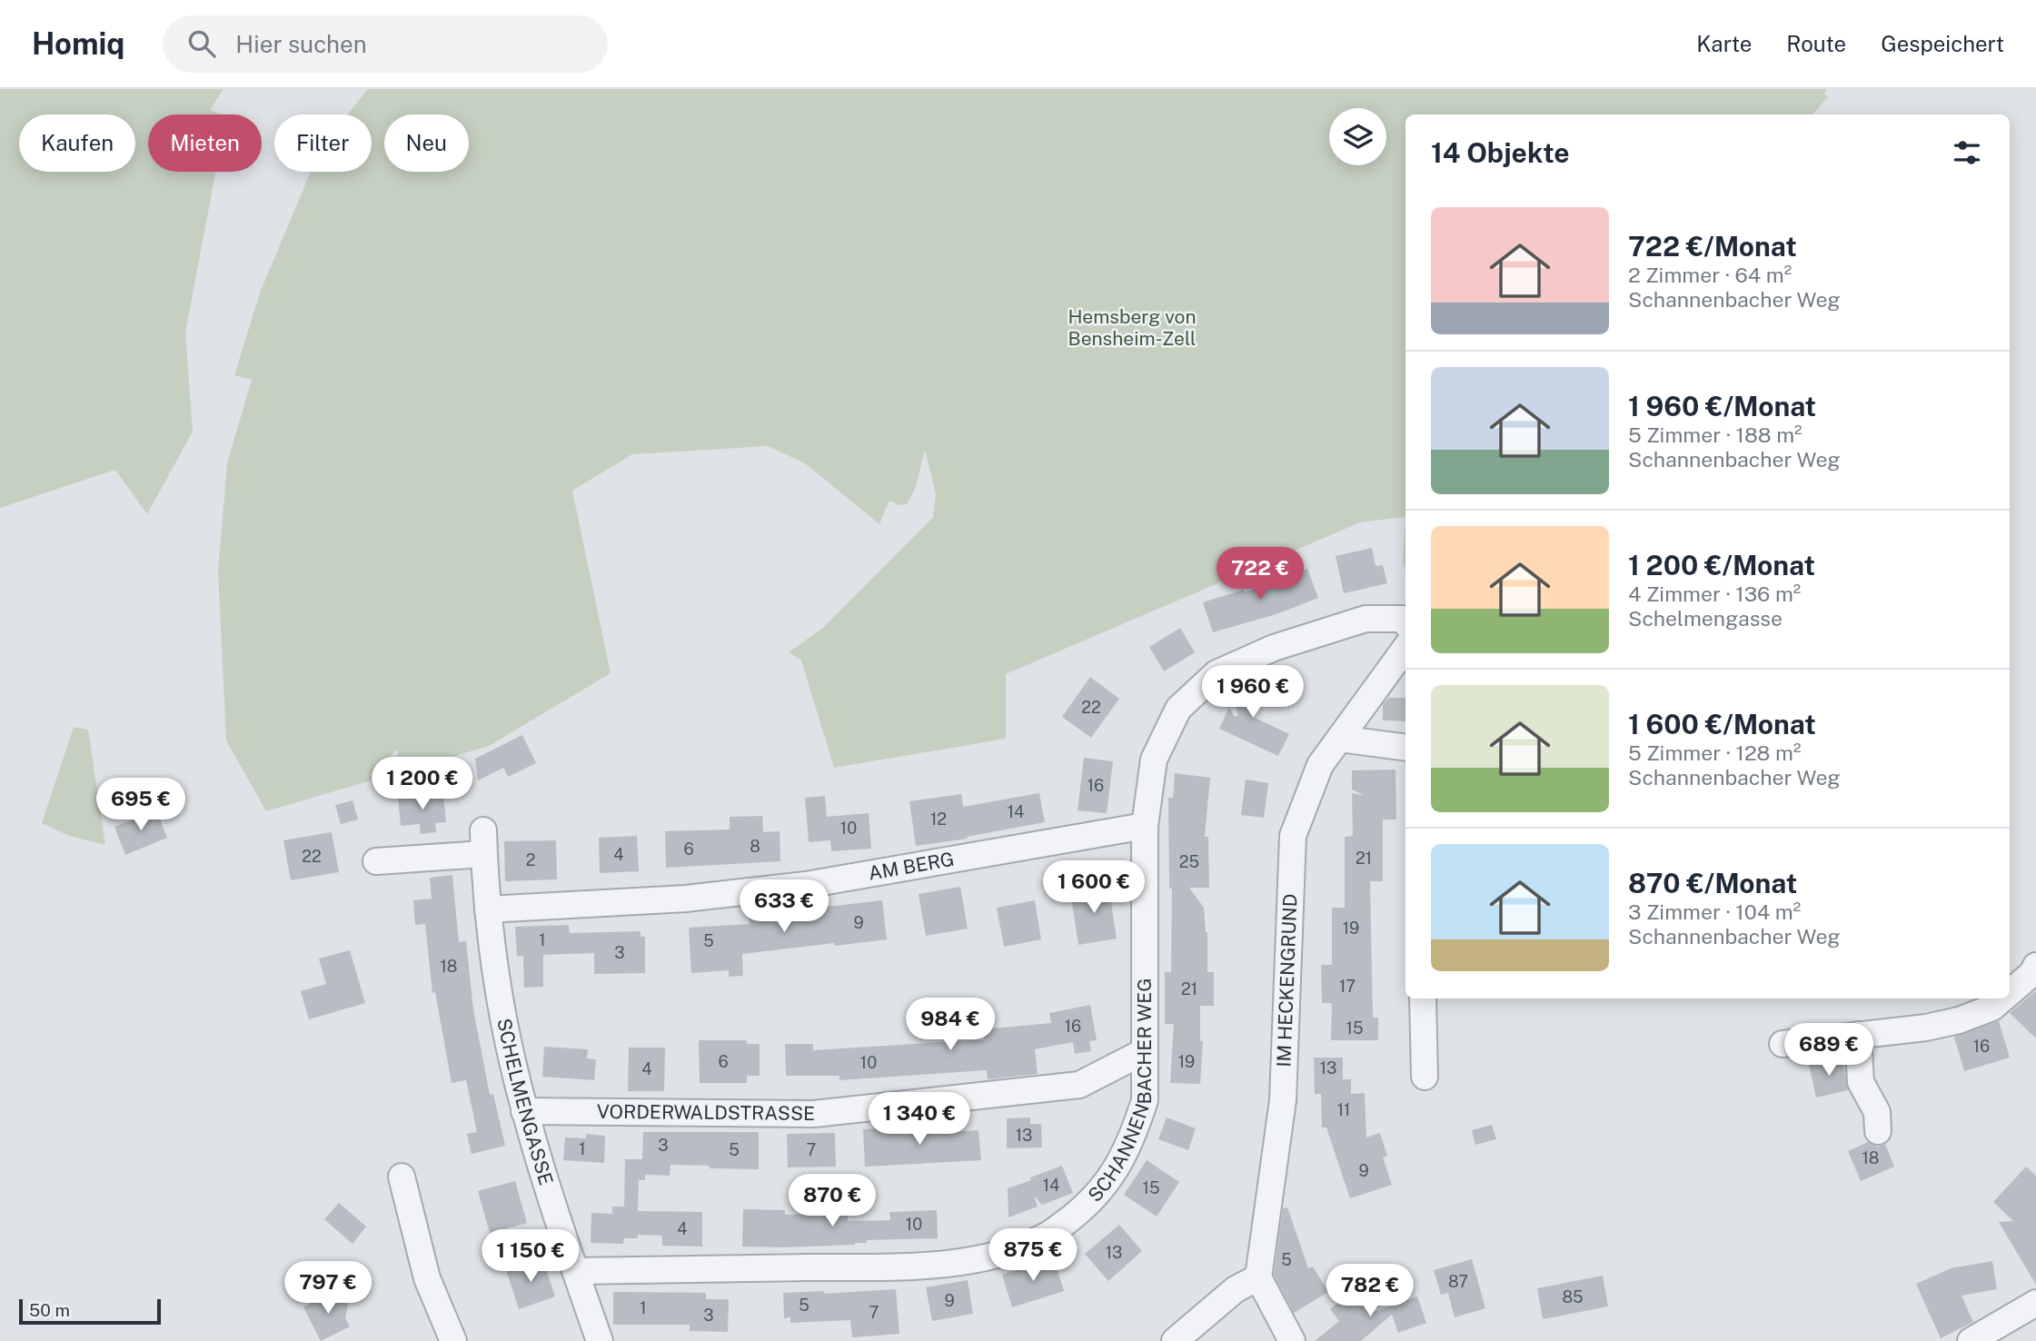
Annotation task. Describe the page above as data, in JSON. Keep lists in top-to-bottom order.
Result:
{
  "streets": {
    "street": [
      "AM BERG",
      "IM HECKENGRUND",
      "SCHANNENBACHER WEG",
      "SCHELMENGASSE",
      "VORDERWALDSTRASSE"
    ]
  },
  "crossings": [
    ["AM BERG", "SCHANNENBACHER WEG"],
    ["AM BERG", "SCHELMENGASSE"],
    ["SCHANNENBACHER WEG", "SCHELMENGASSE"],
    ["SCHANNENBACHER WEG", "VORDERWALDSTRASSE"],
    ["SCHELMENGASSE", "VORDERWALDSTRASSE"]
  ],
  "parks": ["Hemsberg von Bensheim-Zell"],
  "house_numbers": [
    "22",
    "16",
    "14",
    "12",
    "10",
    "8",
    "6",
    "4",
    "22",
    "21",
    "2",
    "25",
    "9",
    "19",
    "1",
    "5",
    "3",
    "18",
    "17",
    "21",
    "16",
    "15",
    "16",
    "6",
    "19",
    "10",
    "13",
    "4",
    "11",
    "13",
    "3",
    "1",
    "5",
    "7",
    "18",
    "9",
    "14",
    "15",
    "10",
    "4",
    "13",
    "5",
    "87",
    "85",
    "9",
    "5",
    "1",
    "7",
    "3"
  ],
  "scale_bar": "50 m",
  "page": {
    "header": "Homiq",
    "search": "Hier suchen",
    "nav": ["Karte", "Route", "Gespeichert"],
    "chip": [
      "Kaufen",
      "Mieten",
      "Filter",
      "Neu"
    ],
    "heading": "14 Objekte",
    "list": [
      {
        "name": "722 €/Monat",
        "note": "2 Zimmer · 64 m² · Schannenbacher Weg"
      },
      {
        "name": "1 960 €/Monat",
        "note": "5 Zimmer · 188 m² · Schannenbacher Weg"
      },
      {
        "name": "1 200 €/Monat",
        "note": "4 Zimmer · 136 m² · Schelmengasse"
      },
      {
        "name": "1 600 €/Monat",
        "note": "5 Zimmer · 128 m² · Schannenbacher Weg"
      },
      {
        "name": "870 €/Monat",
        "note": "3 Zimmer · 104 m² · Schannenbacher Weg"
      }
    ],
    "price": [
      "722 €",
      "1 960 €",
      "1 200 €",
      "695 €",
      "1 600 €",
      "633 €",
      "984 €",
      "689 €",
      "1 340 €",
      "870 €",
      "875 €",
      "1 150 €",
      "797 €",
      "782 €"
    ],
    "scale": "50 m"
  }
}
